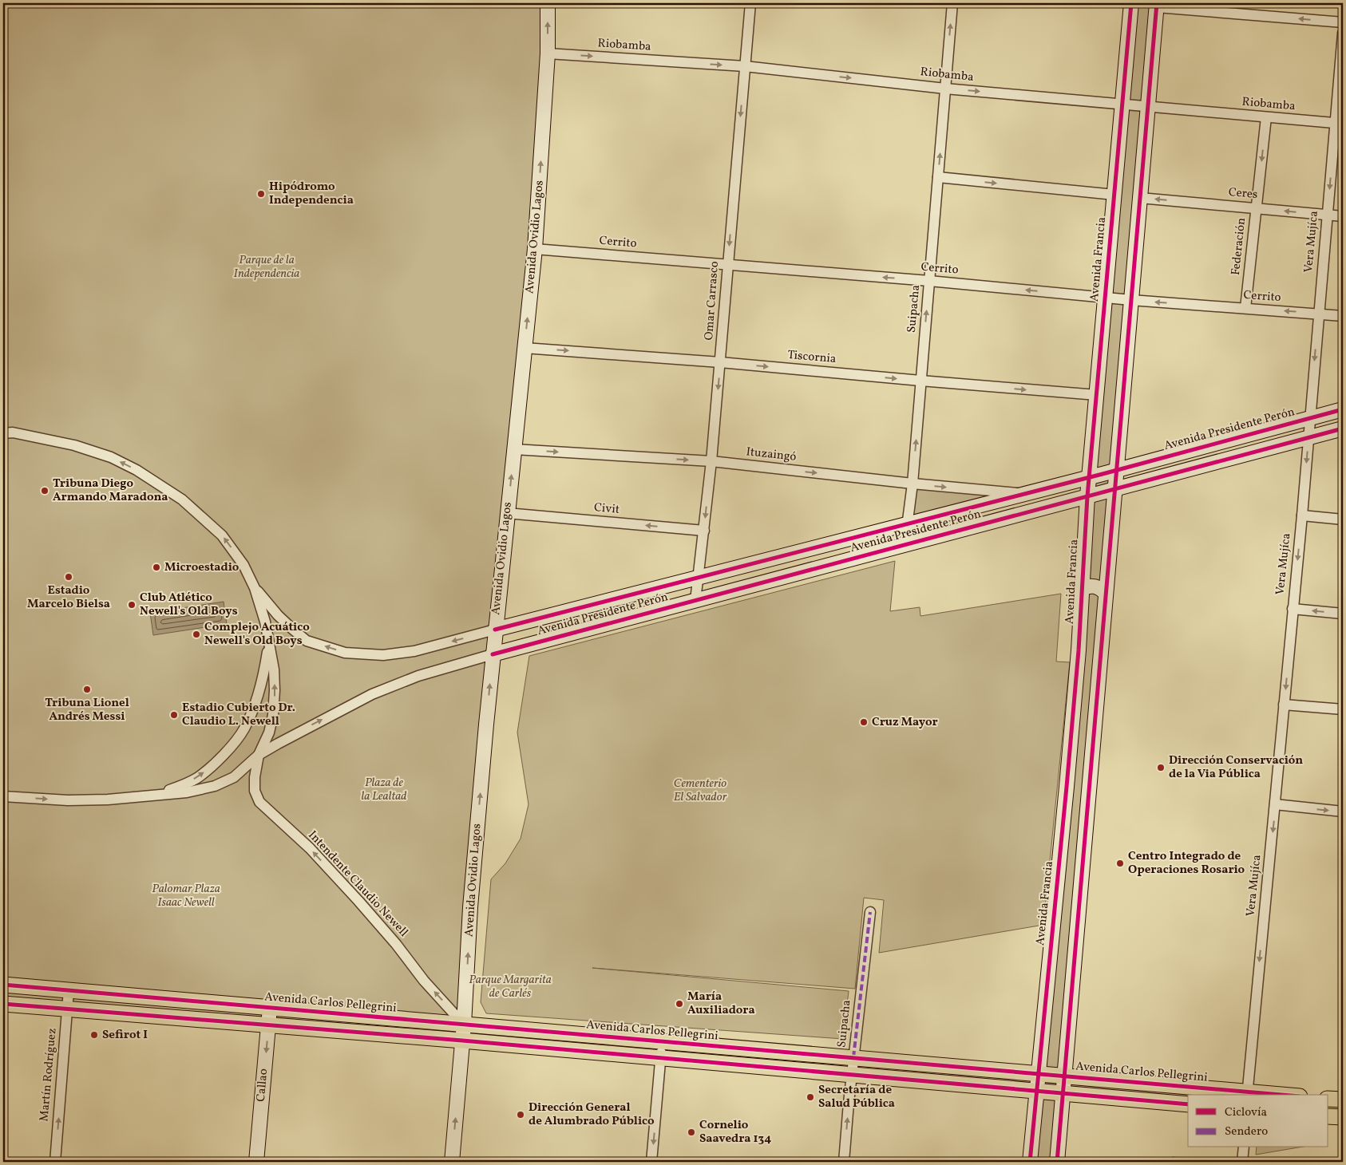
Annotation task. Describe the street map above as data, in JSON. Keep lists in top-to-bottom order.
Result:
{
  "streets": {
    "main road": [
      "Avenida Ovidio Lagos",
      "Avenida Francia",
      "Avenida Presidente Perón",
      "Avenida Carlos Pellegrini",
      "Callao"
    ],
    "street": [
      "Riobamba",
      "Ceres",
      "Vera Mujíca",
      "Cerrito",
      "Federación",
      "Omar Carrasco",
      "Suipacha",
      "Tiscornia",
      "Ituzaingó",
      "Civit",
      "Intendente Claudio Newell",
      "Martín Rodríguez"
    ]
  },
  "crossings": [
    ["Riobamba", "Avenida Ovidio Lagos"],
    ["Riobamba", "Vera Mujíca"],
    ["Riobamba", "Federación"],
    ["Riobamba", "Avenida Francia"],
    ["Riobamba", "Omar Carrasco"],
    ["Riobamba", "Suipacha"],
    ["Ceres", "Vera Mujíca"],
    ["Ceres", "Federación"],
    ["Avenida Ovidio Lagos", "Cerrito"],
    ["Avenida Ovidio Lagos", "Tiscornia"],
    ["Avenida Ovidio Lagos", "Avenida Presidente Perón"],
    ["Avenida Ovidio Lagos", "Ituzaingó"],
    ["Avenida Ovidio Lagos", "Civit"],
    ["Avenida Ovidio Lagos", "Intendente Claudio Newell"],
    ["Avenida Ovidio Lagos", "Avenida Carlos Pellegrini"],
    ["Vera Mujíca", "Cerrito"],
    ["Vera Mujíca", "Avenida Presidente Perón"],
    ["Vera Mujíca", "Avenida Carlos Pellegrini"],
    ["Cerrito", "Federación"],
    ["Cerrito", "Avenida Francia"],
    ["Cerrito", "Omar Carrasco"],
    ["Cerrito", "Suipacha"],
    ["Avenida Francia", "Tiscornia"],
    ["Avenida Francia", "Avenida Presidente Perón"],
    ["Avenida Francia", "Avenida Carlos Pellegrini"],
    ["Omar Carrasco", "Tiscornia"],
    ["Omar Carrasco", "Avenida Presidente Perón"],
    ["Omar Carrasco", "Ituzaingó"],
    ["Omar Carrasco", "Civit"],
    ["Suipacha", "Tiscornia"],
    ["Suipacha", "Avenida Presidente Perón"],
    ["Suipacha", "Ituzaingó"],
    ["Suipacha", "Avenida Carlos Pellegrini"],
    ["Avenida Presidente Perón", "Ituzaingó"],
    ["Intendente Claudio Newell", "Avenida Carlos Pellegrini"],
    ["Avenida Carlos Pellegrini", "Martín Rodríguez"],
    ["Avenida Carlos Pellegrini", "Callao"]
  ],
  "one_way": [
    "Riobamba",
    "Ceres",
    "Avenida Ovidio Lagos",
    "Vera Mujíca",
    "Cerrito",
    "Federación",
    "Omar Carrasco",
    "Suipacha",
    "Tiscornia",
    "Ituzaingó",
    "Civit",
    "Intendente Claudio Newell",
    "Martín Rodríguez",
    "Callao"
  ],
  "parks": [
    "Parque de la Independencia",
    "Plaza de la Lealtad",
    "Cementerio El Salvador",
    "Palomar Plaza Isaac Newell",
    "Parque Margarita de Carlés"
  ],
  "places": [
    "Hipódromo Independencia",
    "Tribuna Diego Armando Maradona",
    "Microestadio",
    "Estadio Marcelo Bielsa",
    "Club Atlético Newell's Old Boys",
    "Complejo Acuático Newell's Old Boys",
    "Tribuna Lionel Andrés Messi",
    "Estadio Cubierto Dr. Claudio L. Newell",
    "Cruz Mayor",
    "Dirección Conservación de la Via Pública",
    "Centro Integrado de Operaciones Rosario",
    "María Auxiliadora",
    "Sefirot I",
    "Secretaría de Salud Pública",
    "Dirección General de Alumbrado Público",
    "Cornelio Saavedra 134"
  ],
  "legend": ["Ciclovía", "Sendero"]
}
